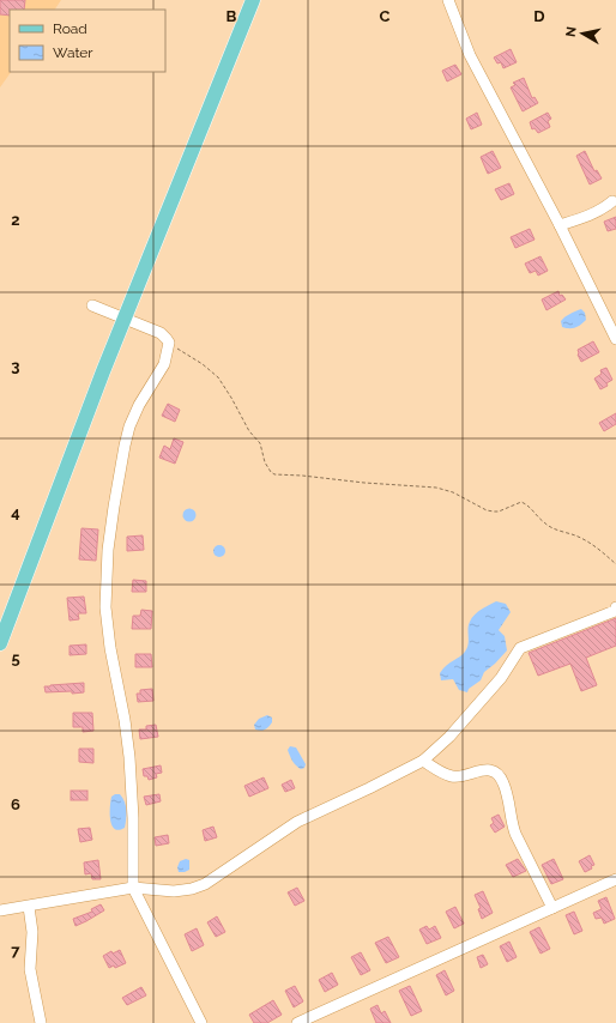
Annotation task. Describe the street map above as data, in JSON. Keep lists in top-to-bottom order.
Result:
{
  "legend": ["Road", "Water"],
  "north": "left",
  "grid": {
    "columns": ["B", "C", "D"],
    "rows": [
      "2",
      "3",
      "4",
      "5",
      "6",
      "7"
    ]
  }
}
